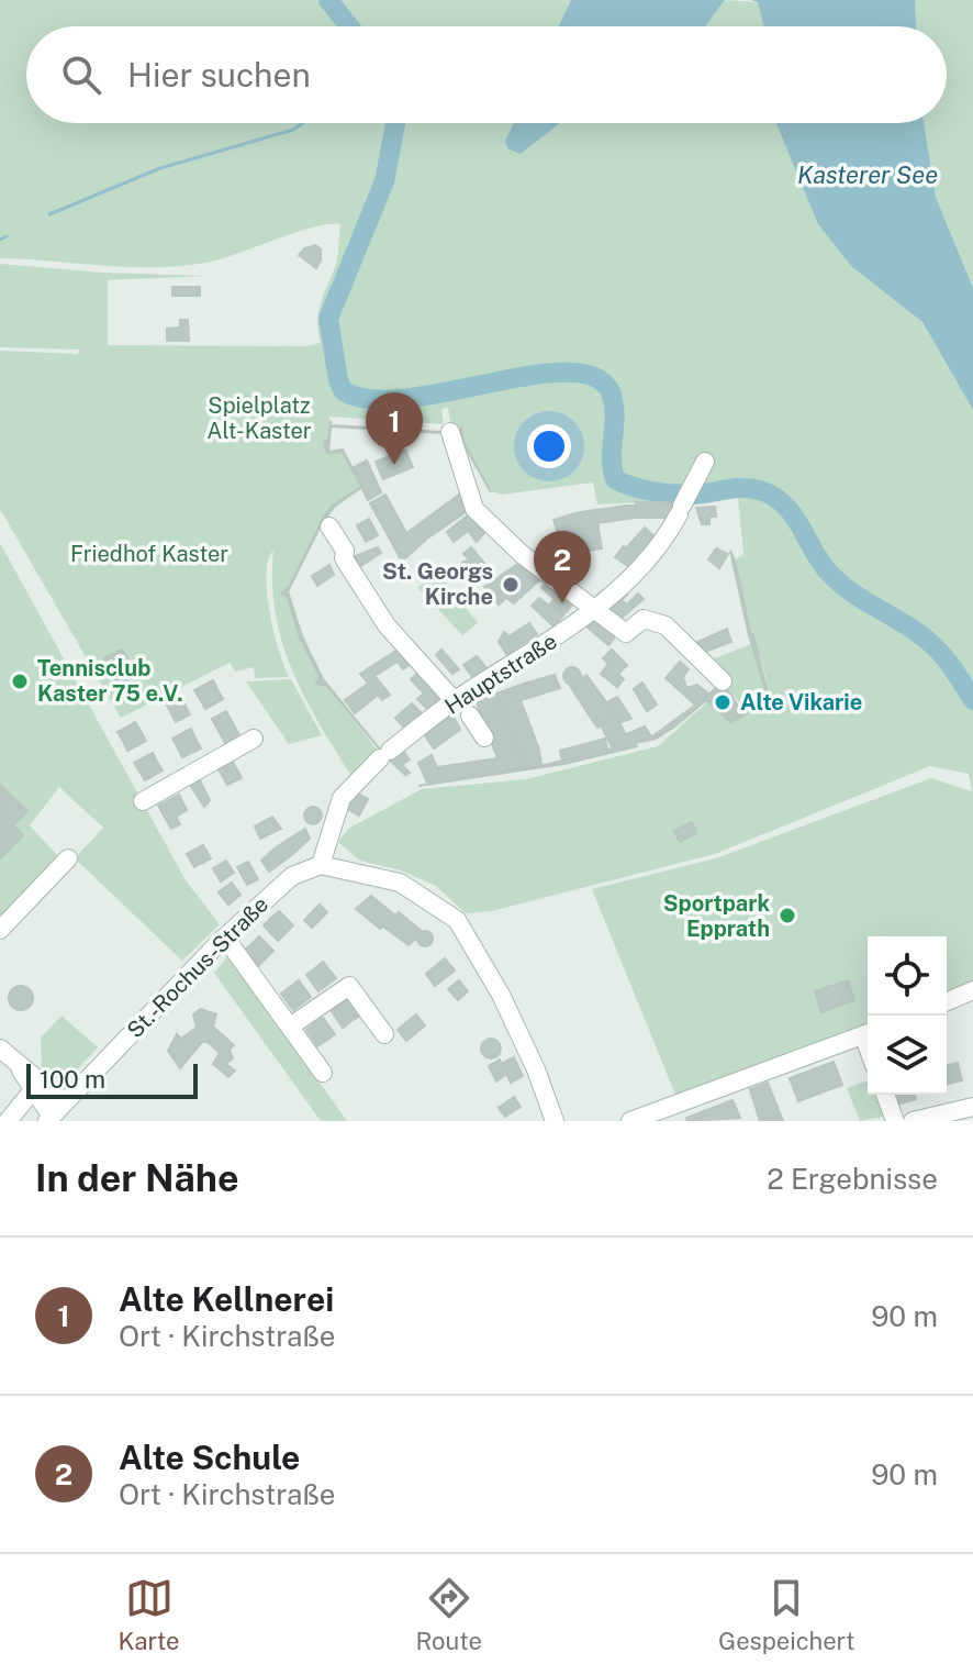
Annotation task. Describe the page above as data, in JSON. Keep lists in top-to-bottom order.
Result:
{
  "streets": {
    "street": ["Hauptstraße", "St.-Rochus-Straße"]
  },
  "crossings": [
    ["Hauptstraße", "St.-Rochus-Straße"]
  ],
  "water": ["Kasterer See"],
  "parks": ["Spielplatz Alt-Kaster", "Friedhof Kaster"],
  "places": [
    "St. Georgs Kirche",
    "Tennisclub Kaster 75 e.V.",
    "Alte Vikarie",
    "Sportpark Epprath"
  ],
  "scale_bar": "100 m",
  "page": {
    "search": "Hier suchen",
    "pins": ["1", "2"],
    "scale": "100 m",
    "heading": ["In der Nähe", "2 Ergebnisse"],
    "list": [
      {
        "mark": "1",
        "name": "Alte Kellnerei",
        "note": "Ort · Kirchstraße",
        "value": "90 m"
      },
      {
        "mark": "2",
        "name": "Alte Schule",
        "note": "Ort · Kirchstraße",
        "value": "90 m"
      }
    ],
    "nav": ["Karte", "Route", "Gespeichert"]
  }
}
